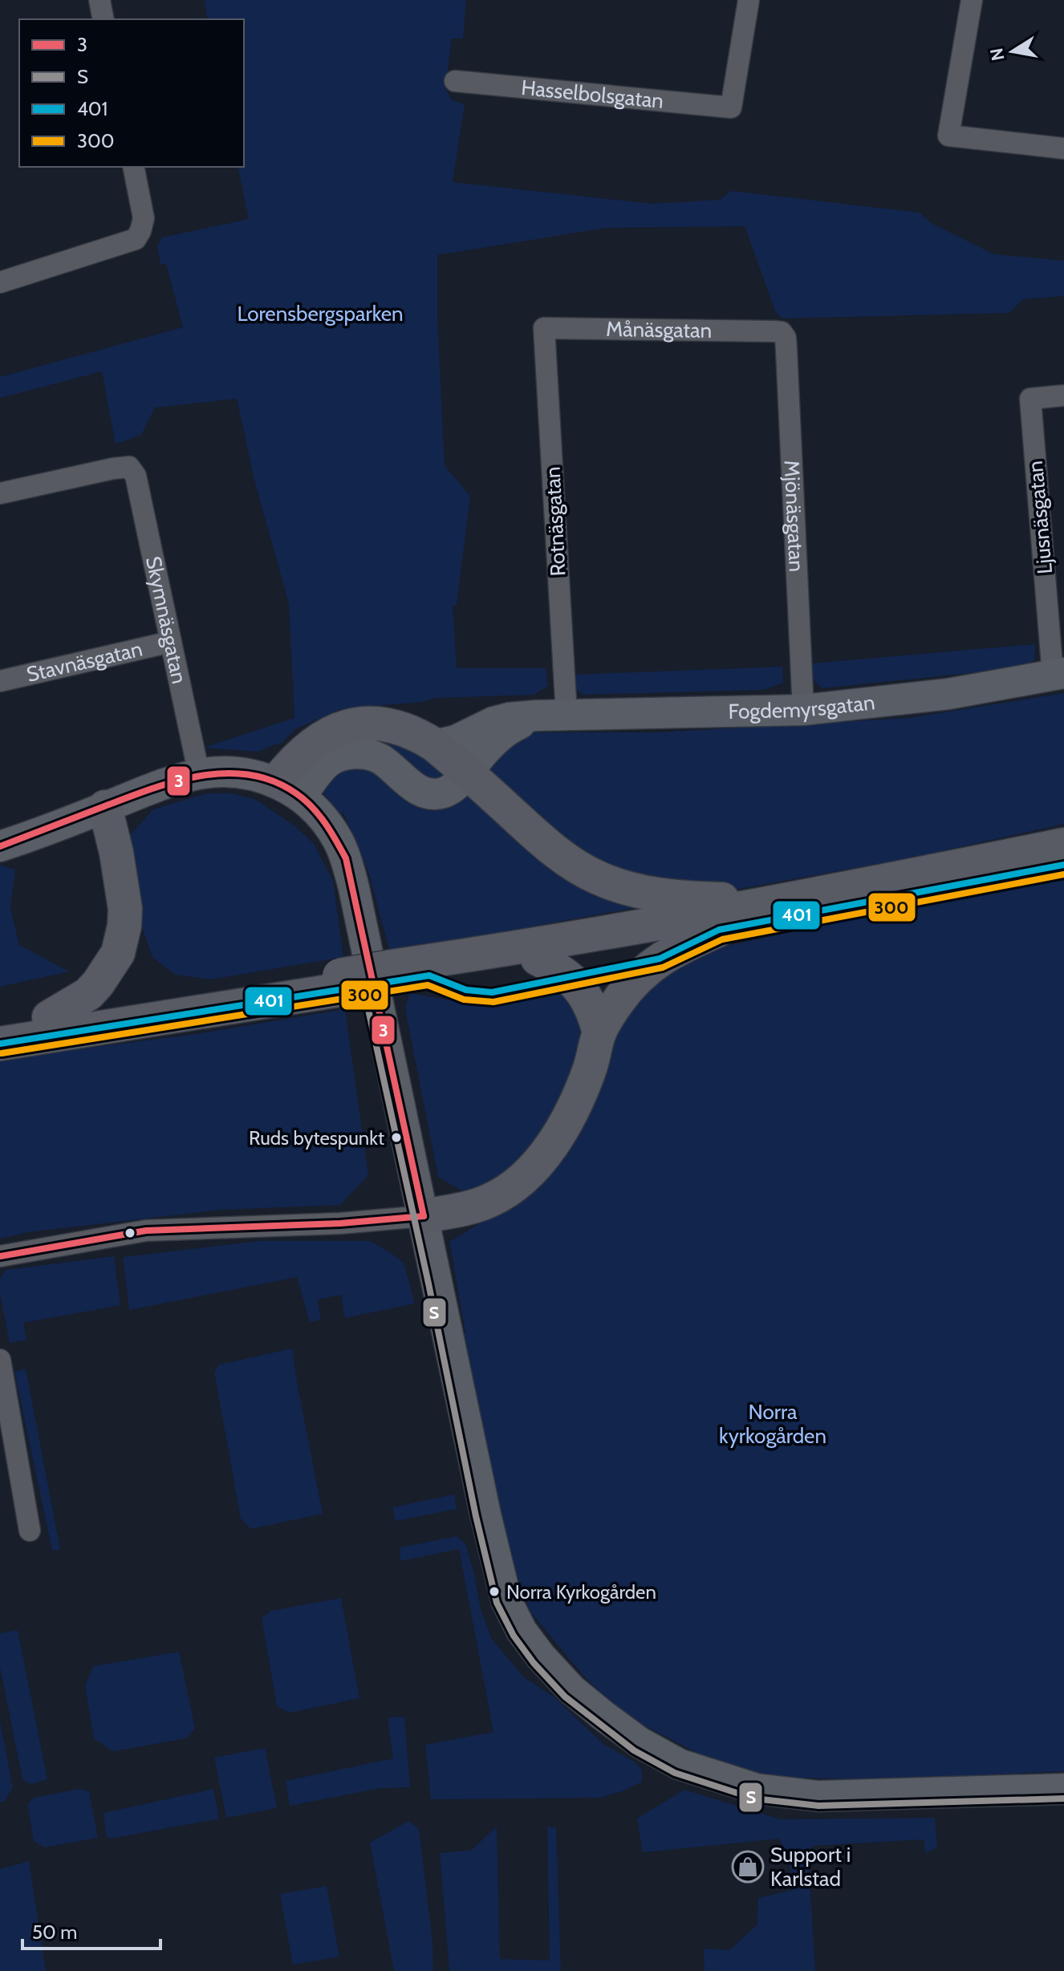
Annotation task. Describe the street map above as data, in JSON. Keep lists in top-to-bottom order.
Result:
{
  "streets": {
    "street": [
      "Hasselbolsgatan",
      "Månäsgatan",
      "Mjönäsgatan",
      "Ljusnäsgatan",
      "Rotnäsgatan",
      "Skymnäsgatan",
      "Stavnäsgatan",
      "Fogdemyrsgatan"
    ]
  },
  "crossings": [
    ["Månäsgatan", "Mjönäsgatan"],
    ["Månäsgatan", "Rotnäsgatan"],
    ["Mjönäsgatan", "Fogdemyrsgatan"],
    ["Ljusnäsgatan", "Fogdemyrsgatan"],
    ["Rotnäsgatan", "Fogdemyrsgatan"],
    ["Skymnäsgatan", "Stavnäsgatan"]
  ],
  "parks": ["Lorensbergsparken", "Norra kyrkogården"],
  "places": {
    "other": ["Ruds bytespunkt", "Norra Kyrkogården"],
    "shop": ["Support i Karlstad"]
  },
  "lines": [
    "transit line 3",
    "transit line 401",
    "transit line 300",
    "transit line S"
  ],
  "legend": [
    "3",
    "S",
    "401",
    "300"
  ],
  "scale_bar": "50 m",
  "north": "left"
}
